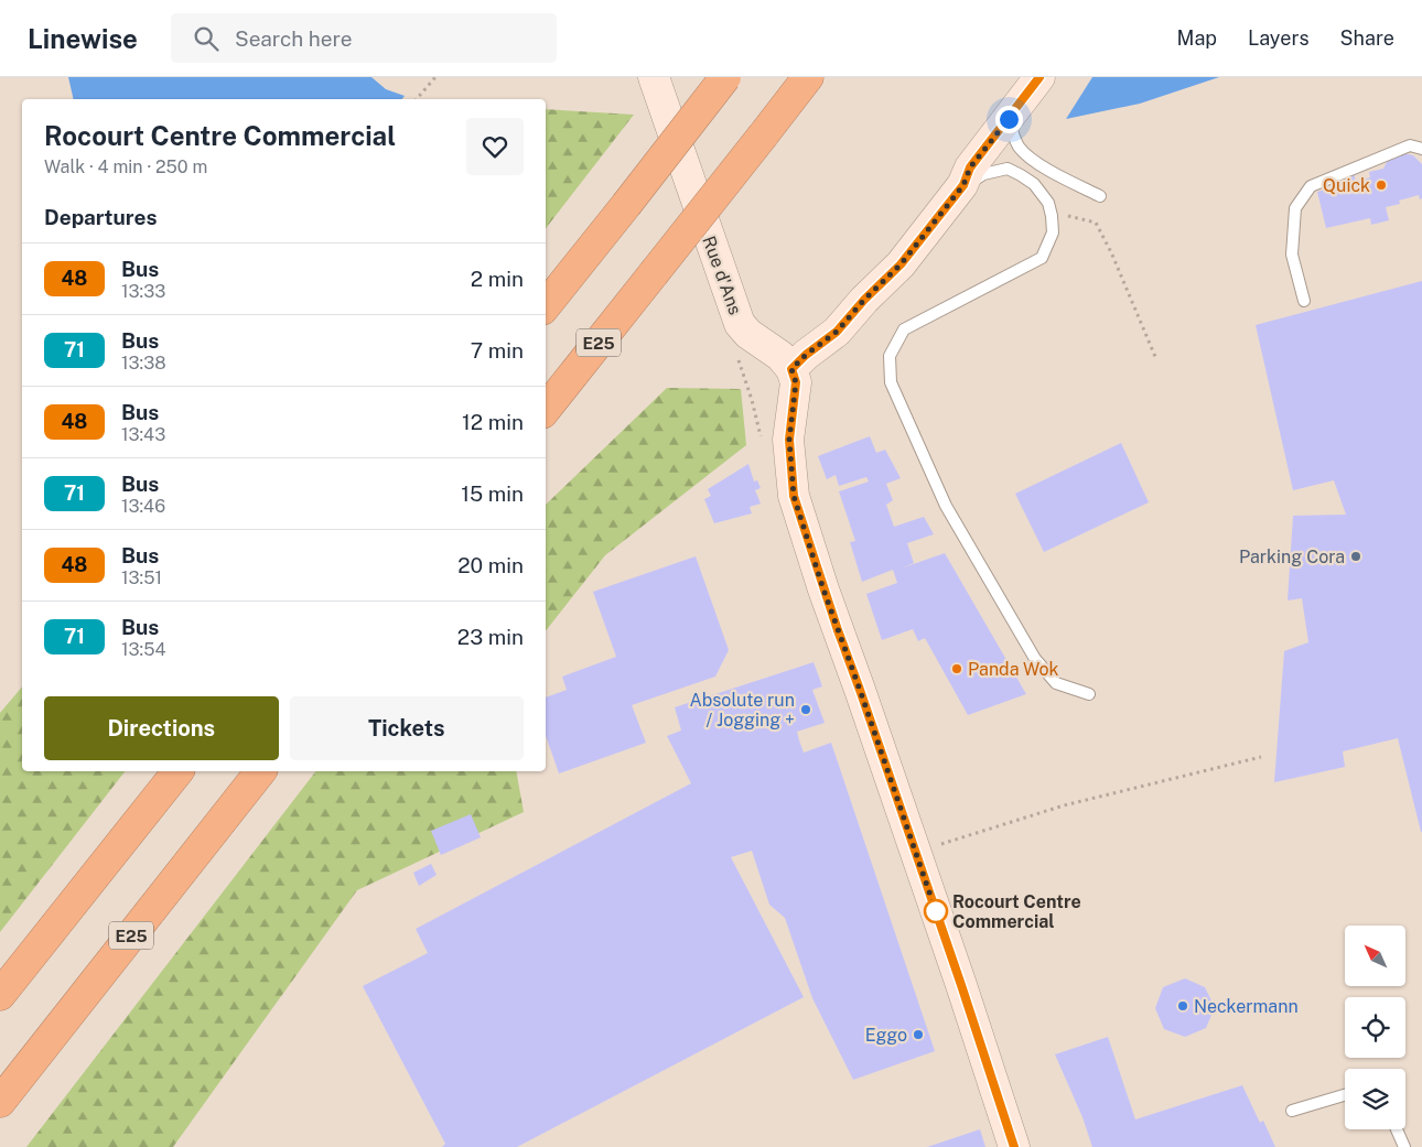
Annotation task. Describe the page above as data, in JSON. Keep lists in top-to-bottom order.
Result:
{
  "streets": {
    "highway": ["E25"],
    "main road": ["Rue d'Ans"]
  },
  "places": [
    "Quick",
    "Parking Cora",
    "Panda Wok",
    "Absolute run / Jogging +",
    "Rocourt Centre Commercial",
    "Neckermann",
    "Eggo"
  ],
  "lines": ["bus line 48"],
  "north": "top left",
  "page": {
    "header": "Linewise",
    "search": "Search here",
    "nav": ["Map", "Layers", "Share"],
    "heading": [
      ["Rocourt Centre Commercial", "Walk · 4 min · 250 m"],
      "Departures"
    ],
    "list": [
      {
        "mark": "48",
        "name": "Bus",
        "note": "13:33",
        "value": "2 min"
      },
      {
        "mark": "71",
        "name": "Bus",
        "note": "13:38",
        "value": "7 min"
      },
      {
        "mark": "48",
        "name": "Bus",
        "note": "13:43",
        "value": "12 min"
      },
      {
        "mark": "71",
        "name": "Bus",
        "note": "13:46",
        "value": "15 min"
      },
      {
        "mark": "48",
        "name": "Bus",
        "note": "13:51",
        "value": "20 min"
      },
      {
        "mark": "71",
        "name": "Bus",
        "note": "13:54",
        "value": "23 min"
      }
    ],
    "buttons": ["Directions", "Tickets"]
  }
}
